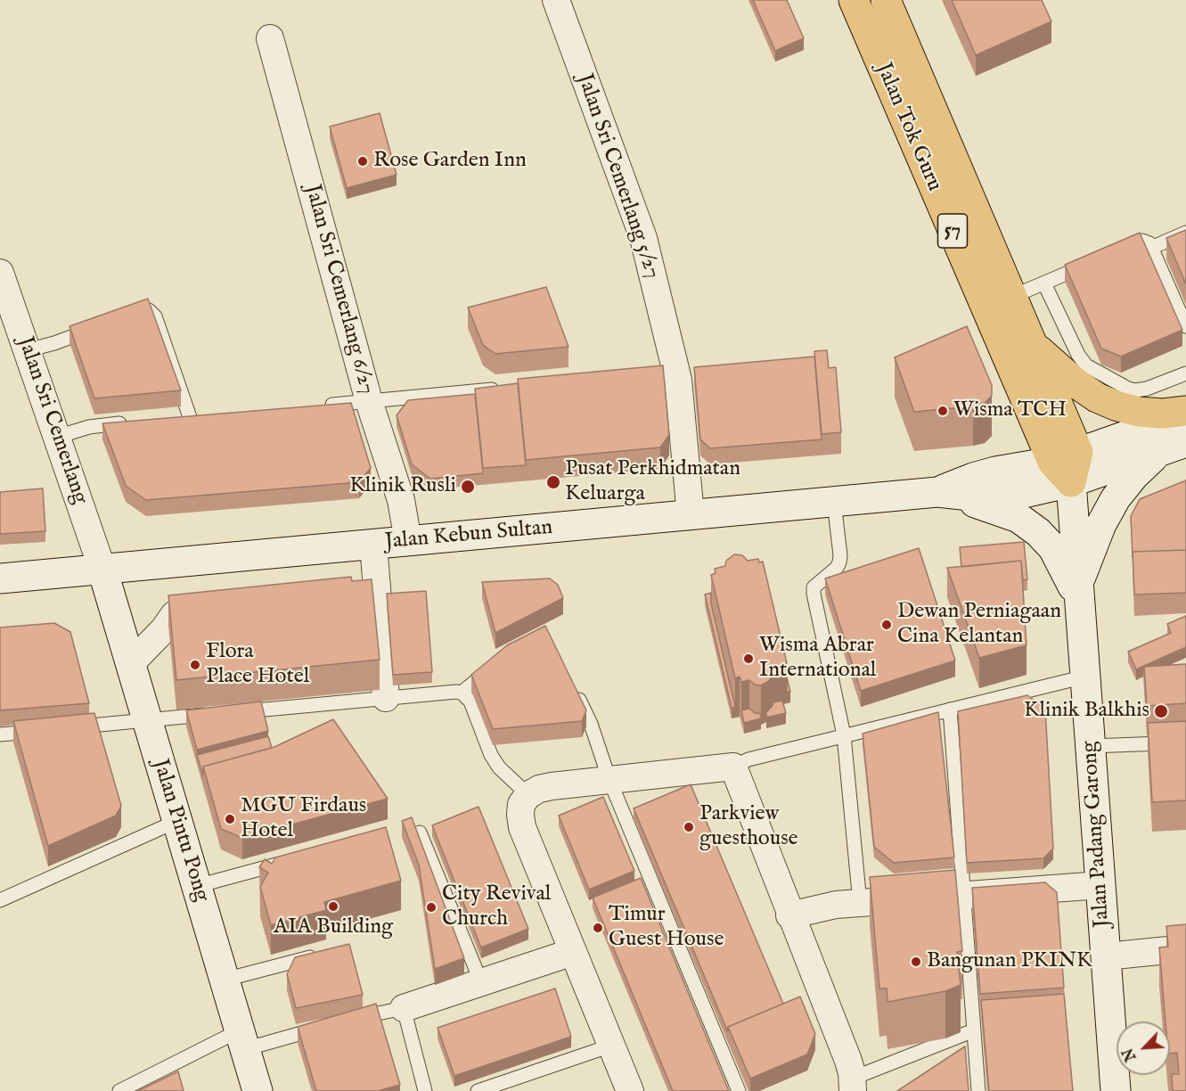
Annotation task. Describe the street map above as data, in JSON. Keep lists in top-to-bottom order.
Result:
{
  "streets": {
    "main road": [
      "Jalan Tok Guru",
      "57",
      "Jalan Kebun Sultan",
      "Jalan Pintu Pong",
      "Jalan Padang Garong"
    ],
    "street": ["Jalan Sri Cemerlang 5/27", "Jalan Sri Cemerlang 6/27", "Jalan Sri Cemerlang"]
  },
  "crossings": [
    ["Jalan Tok Guru", "Jalan Kebun Sultan"],
    ["Jalan Tok Guru", "Jalan Padang Garong"],
    ["Jalan Sri Cemerlang 5/27", "Jalan Kebun Sultan"],
    ["Jalan Sri Cemerlang 6/27", "Jalan Kebun Sultan"],
    ["Jalan Sri Cemerlang", "Jalan Kebun Sultan"],
    ["Jalan Sri Cemerlang", "Jalan Pintu Pong"],
    ["Jalan Kebun Sultan", "Jalan Pintu Pong"],
    ["Jalan Kebun Sultan", "Jalan Padang Garong"]
  ],
  "places": [
    "Rose Garden Inn",
    "Wisma TCH",
    "Pusat Perkhidmatan Keluarga",
    "Klinik Rusli",
    "Dewan Perniagaan Cina Kelantan",
    "Wisma Abrar International",
    "Flora Place Hotel",
    "Klinik Balkhis",
    "MGU Firdaus Hotel",
    "Parkview guesthouse",
    "AIA Building",
    "City Revival Church",
    "Timur Guest House",
    "Bangunan PKINK"
  ],
  "north": "bottom left"
}
